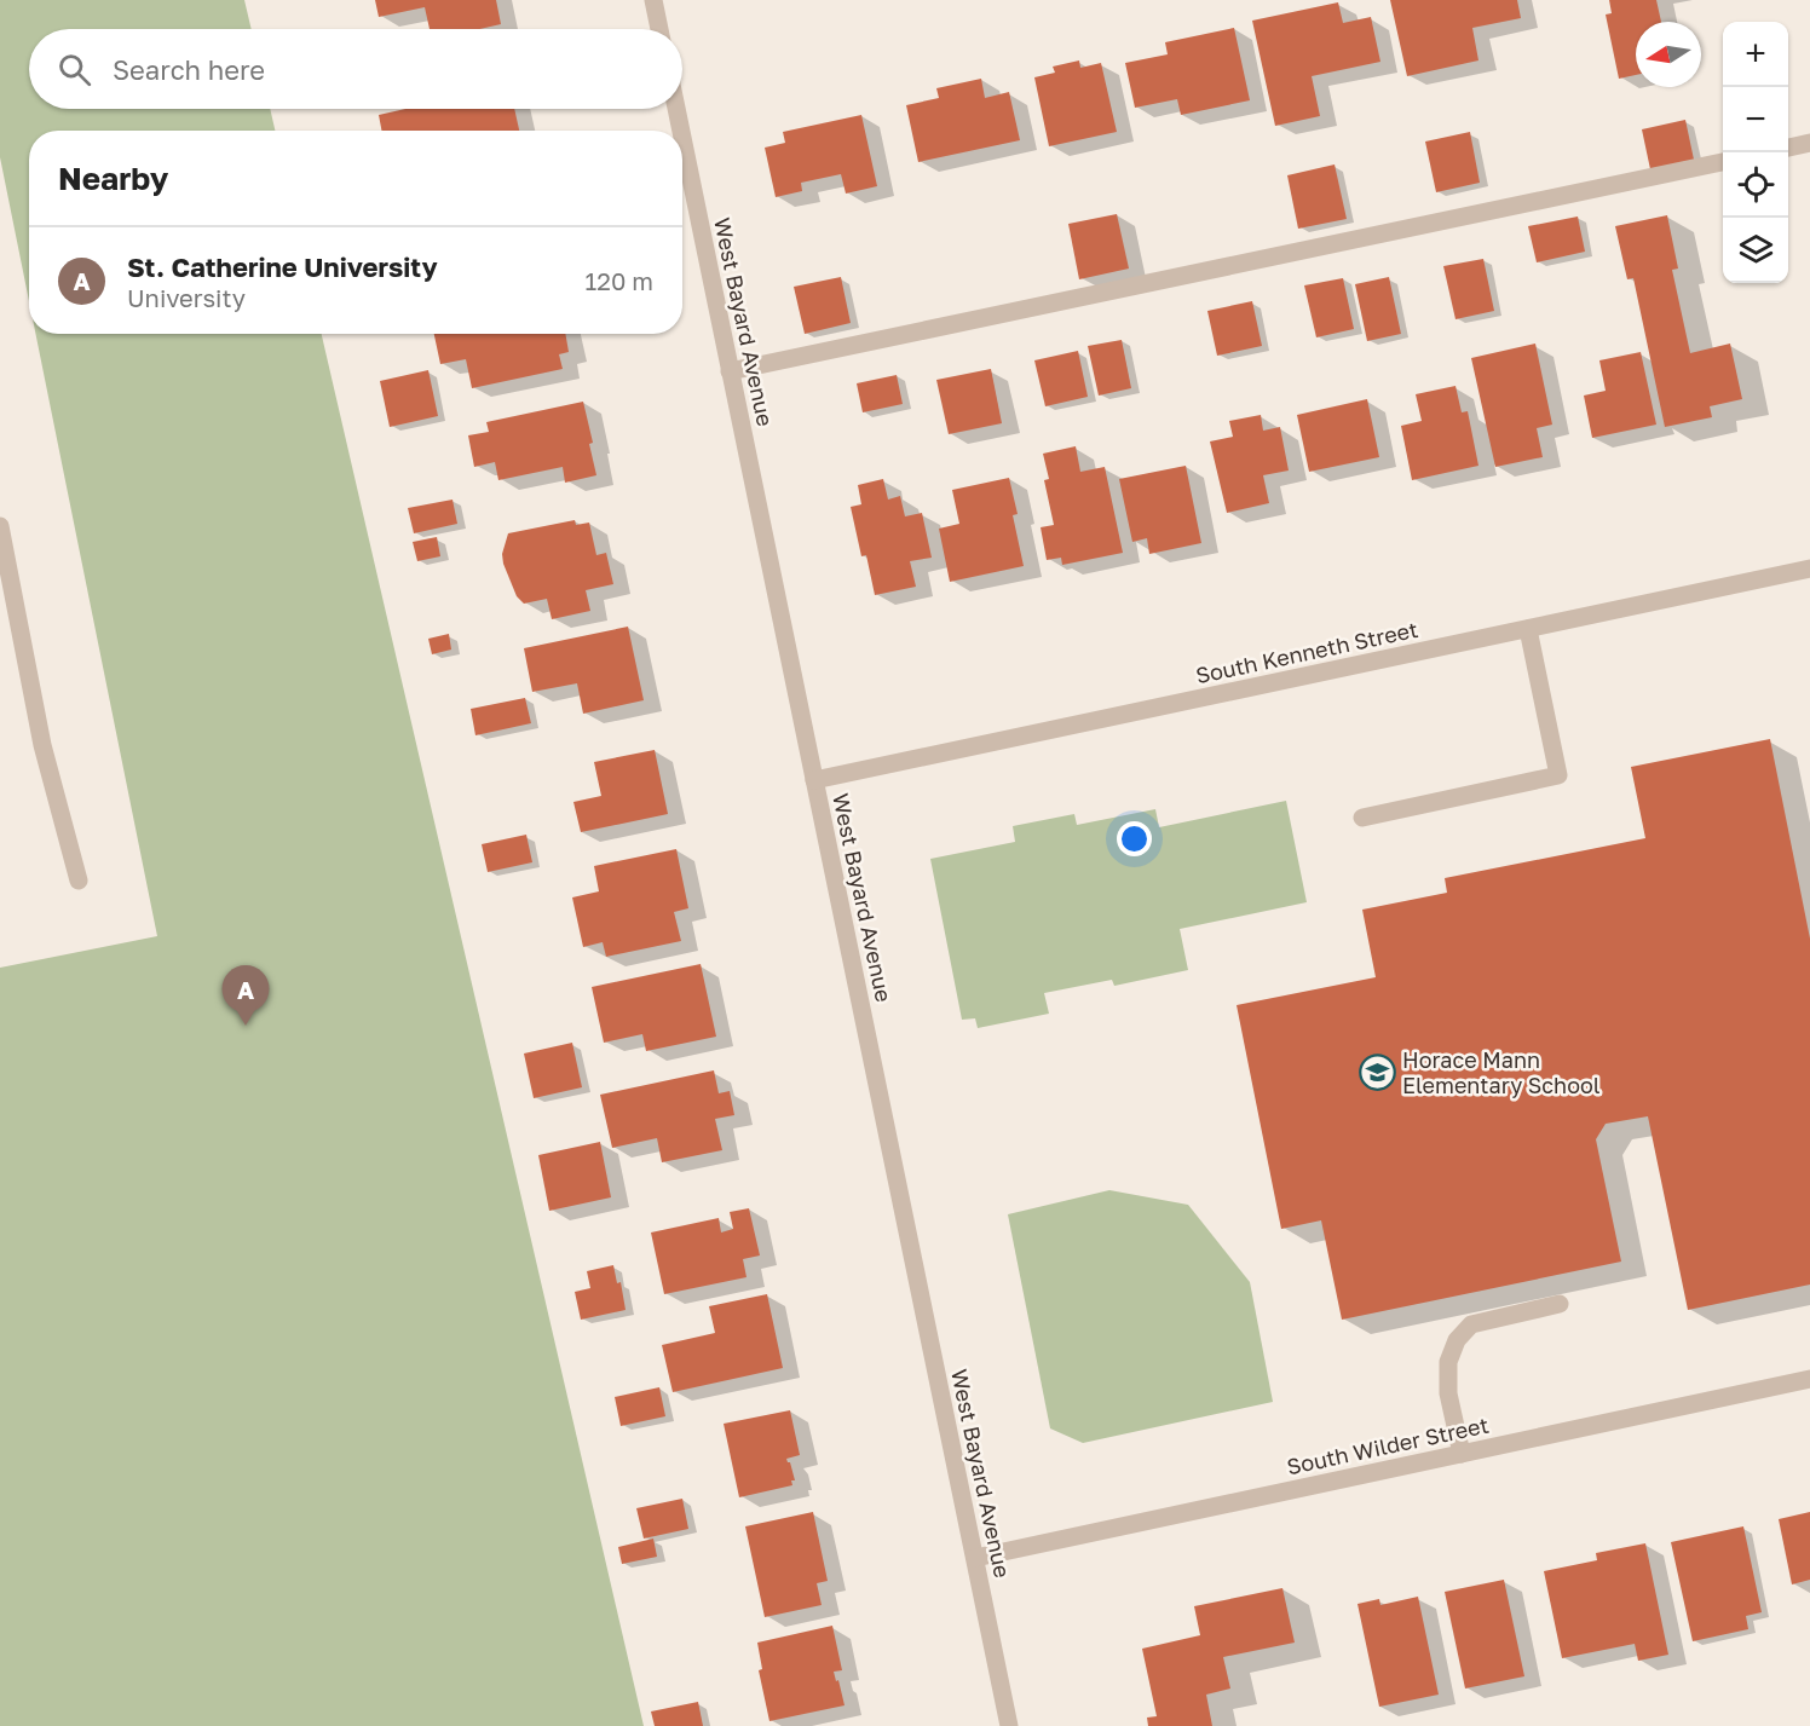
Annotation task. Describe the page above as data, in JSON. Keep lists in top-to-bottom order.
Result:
{
  "streets": {
    "street": ["West Bayard Avenue", "South Kenneth Street", "South Wilder Street"]
  },
  "crossings": [
    ["West Bayard Avenue", "South Kenneth Street"],
    ["West Bayard Avenue", "South Wilder Street"]
  ],
  "places": {
    "school or university": ["Horace Mann Elementary School"]
  },
  "north": "left",
  "page": {
    "map_buttons": ["+", "−"],
    "search": "Search here",
    "heading": "Nearby",
    "list": [
      {
        "mark": "A",
        "name": "St. Catherine University",
        "note": "University",
        "value": "120 m"
      }
    ],
    "pins": "A"
  }
}
